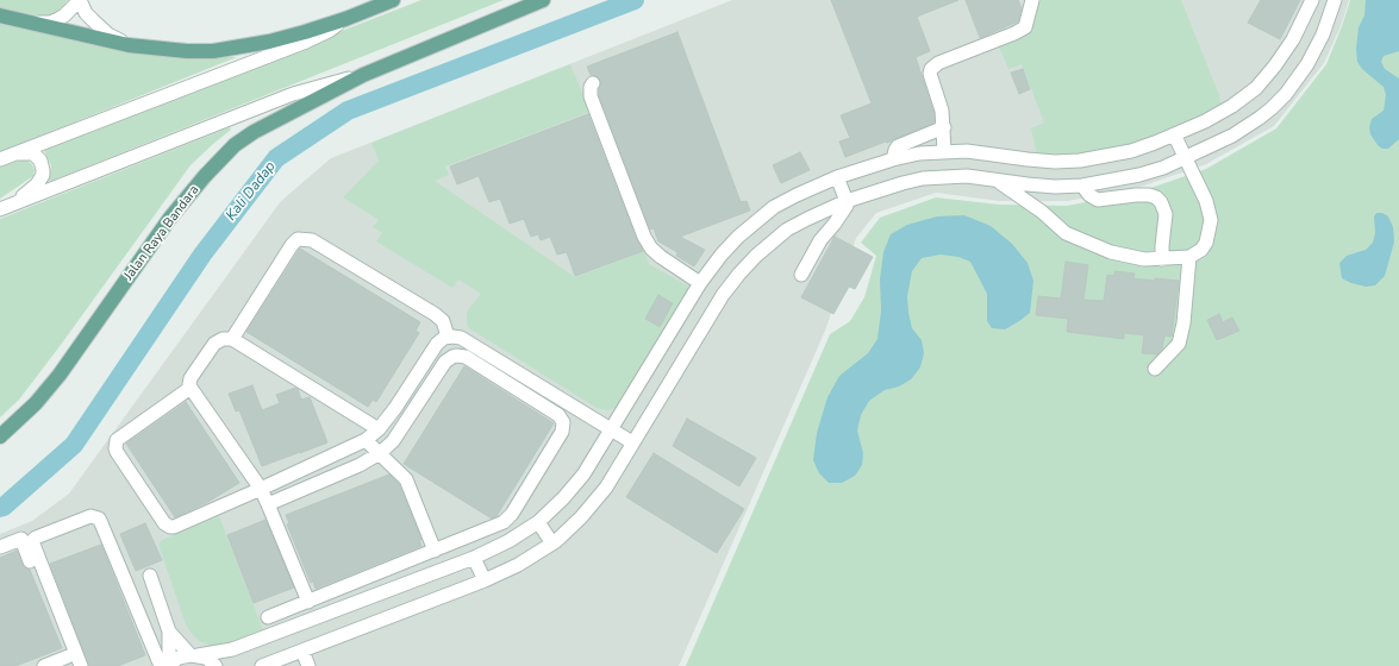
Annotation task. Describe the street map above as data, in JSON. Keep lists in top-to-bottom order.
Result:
{
  "streets": {
    "main road": ["Jalan Raya Bandara"]
  },
  "water": ["Kali Dadap"]
}
